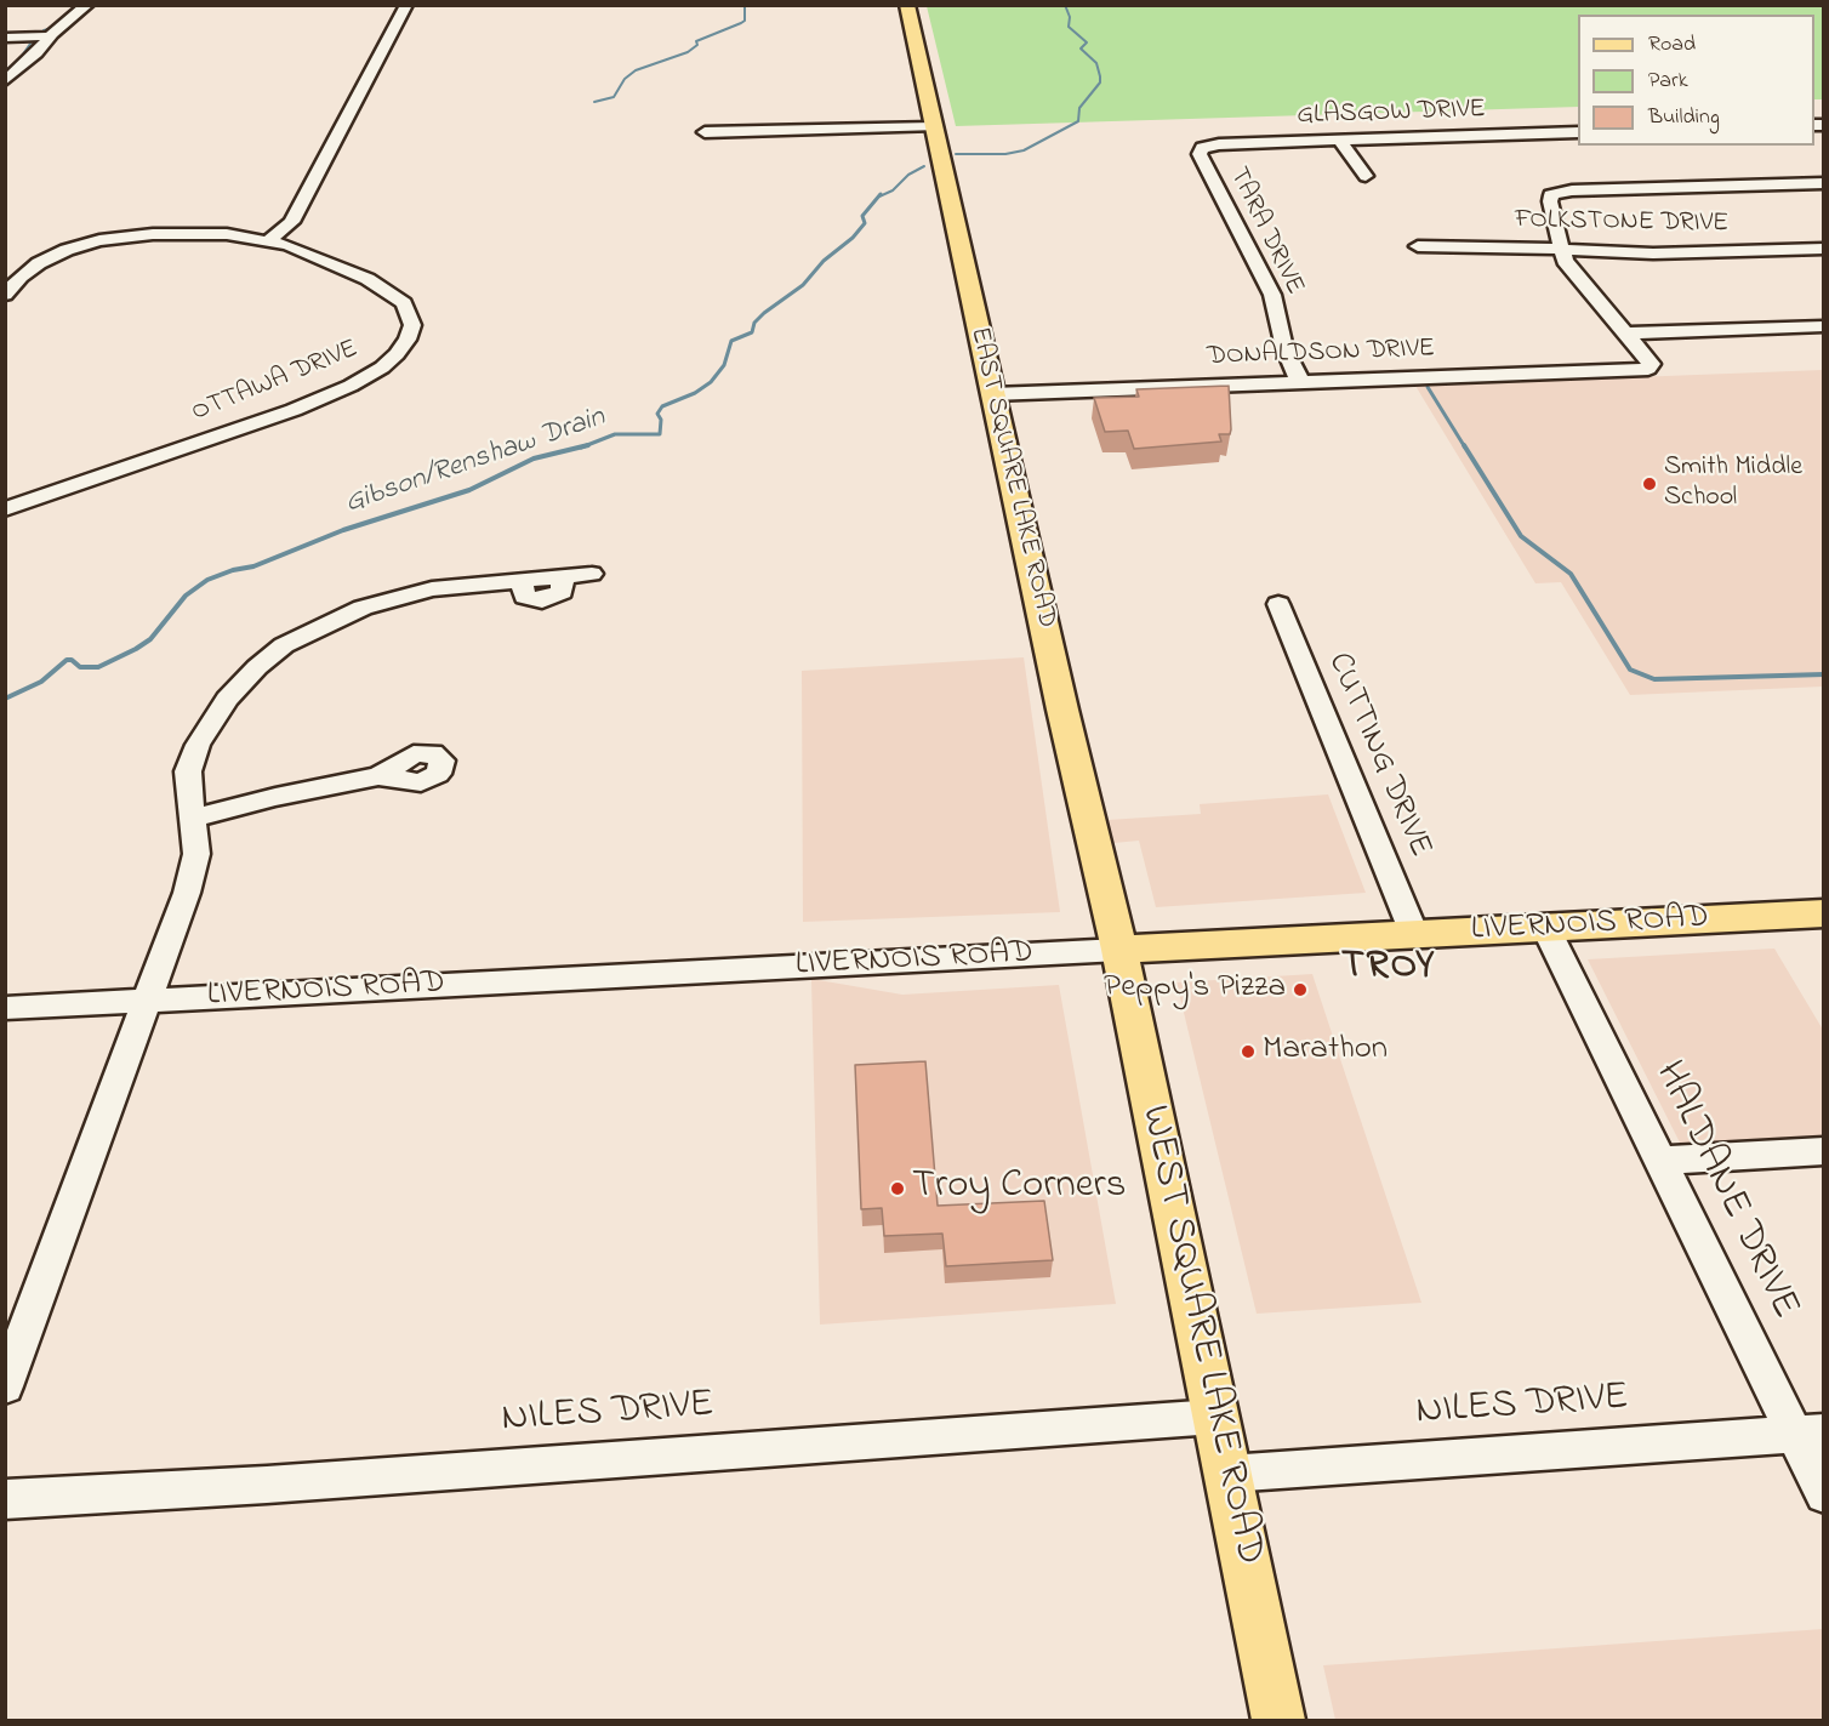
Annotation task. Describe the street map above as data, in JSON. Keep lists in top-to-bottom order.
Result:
{
  "streets": {
    "main road": ["EAST SQUARE LAKE ROAD", "LIVERNOIS ROAD", "WEST SQUARE LAKE ROAD"],
    "street": [
      "GLASGOW DRIVE",
      "FOLKSTONE DRIVE",
      "TARA DRIVE",
      "DONALDSON DRIVE",
      "OTTAWA DRIVE",
      "CUTTING DRIVE",
      "HALDANE DRIVE",
      "NILES DRIVE"
    ]
  },
  "crossings": [
    ["GLASGOW DRIVE", "TARA DRIVE"],
    ["TARA DRIVE", "DONALDSON DRIVE"],
    ["DONALDSON DRIVE", "EAST SQUARE LAKE ROAD"],
    ["EAST SQUARE LAKE ROAD", "LIVERNOIS ROAD"],
    ["EAST SQUARE LAKE ROAD", "WEST SQUARE LAKE ROAD"],
    ["CUTTING DRIVE", "LIVERNOIS ROAD"],
    ["LIVERNOIS ROAD", "HALDANE DRIVE"],
    ["LIVERNOIS ROAD", "WEST SQUARE LAKE ROAD"],
    ["HALDANE DRIVE", "NILES DRIVE"],
    ["WEST SQUARE LAKE ROAD", "NILES DRIVE"]
  ],
  "districts": ["TROY"],
  "water": ["Gibson/Renshaw Drain"],
  "places": [
    "Smith Middle School",
    "Peppy's Pizza",
    "Marathon",
    "Troy Corners"
  ],
  "legend": ["Road", "Park", "Building"]
}
